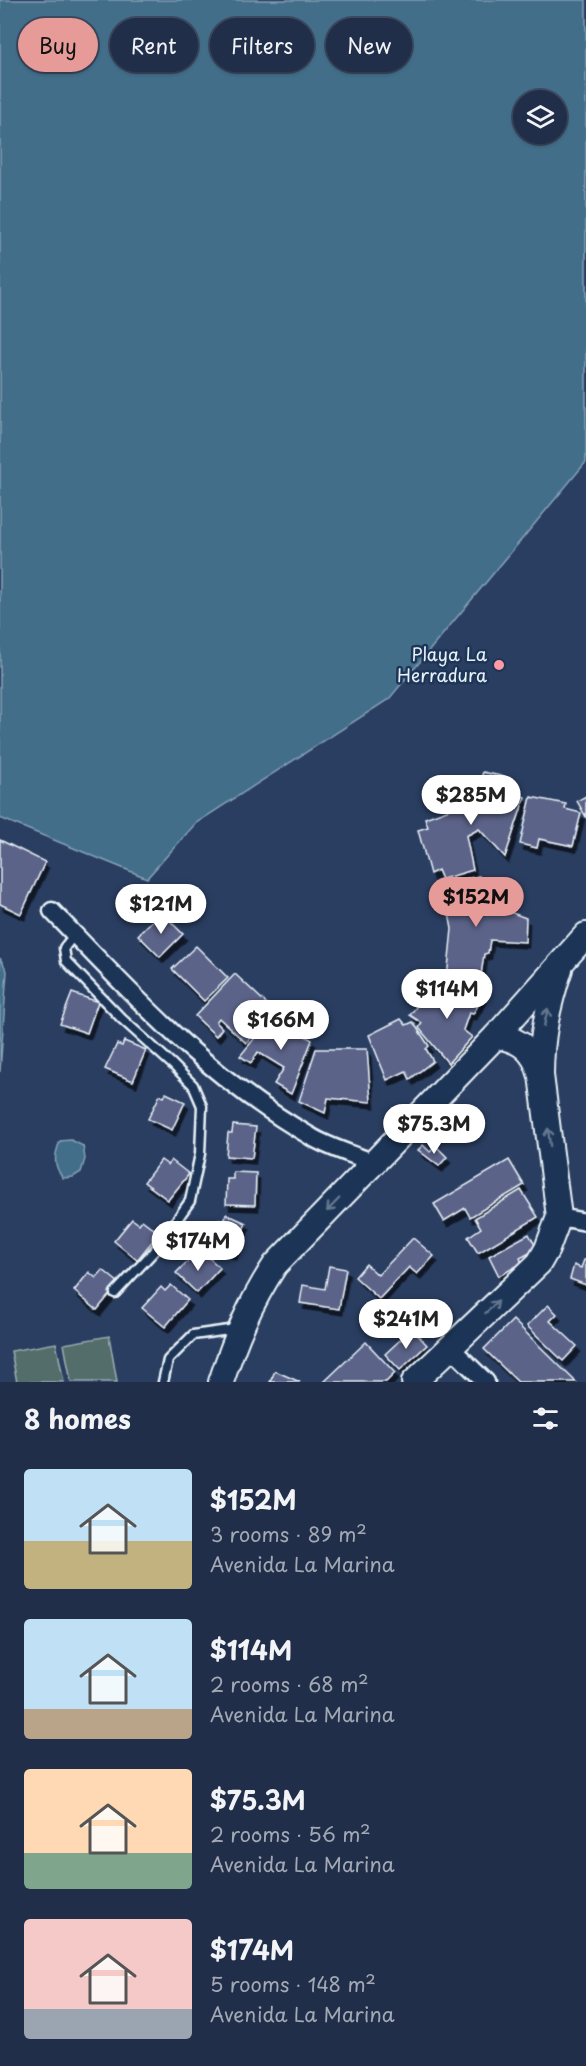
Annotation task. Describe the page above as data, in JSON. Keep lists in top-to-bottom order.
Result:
{
  "places": ["Playa La Herradura"],
  "page": {
    "chip": [
      "Buy",
      "Rent",
      "Filters",
      "New"
    ],
    "price": [
      "$285M",
      "$152M",
      "$121M",
      "$114M",
      "$166M",
      "$75.3M",
      "$174M",
      "$241M"
    ],
    "heading": "8 homes",
    "list": [
      {
        "name": "$152M",
        "note": "3 rooms · 89 m² · Avenida La Marina"
      },
      {
        "name": "$114M",
        "note": "2 rooms · 68 m² · Avenida La Marina"
      },
      {
        "name": "$75.3M",
        "note": "2 rooms · 56 m² · Avenida La Marina"
      },
      {
        "name": "$174M",
        "note": "5 rooms · 148 m² · Avenida La Marina"
      }
    ]
  }
}
